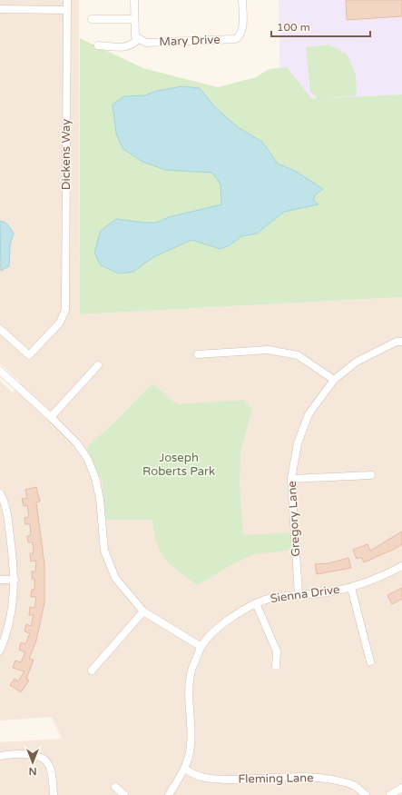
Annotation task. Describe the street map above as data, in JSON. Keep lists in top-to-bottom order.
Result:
{
  "streets": {
    "street": [
      "Mary Drive",
      "Dickens Way",
      "Gregory Lane",
      "Sienna Drive",
      "Fleming Lane"
    ]
  },
  "crossings": [
    ["Gregory Lane", "Sienna Drive"],
    ["Sienna Drive", "Fleming Lane"]
  ],
  "parks": ["Joseph Roberts Park"],
  "scale_bar": "100 m",
  "north": "bottom"
}
